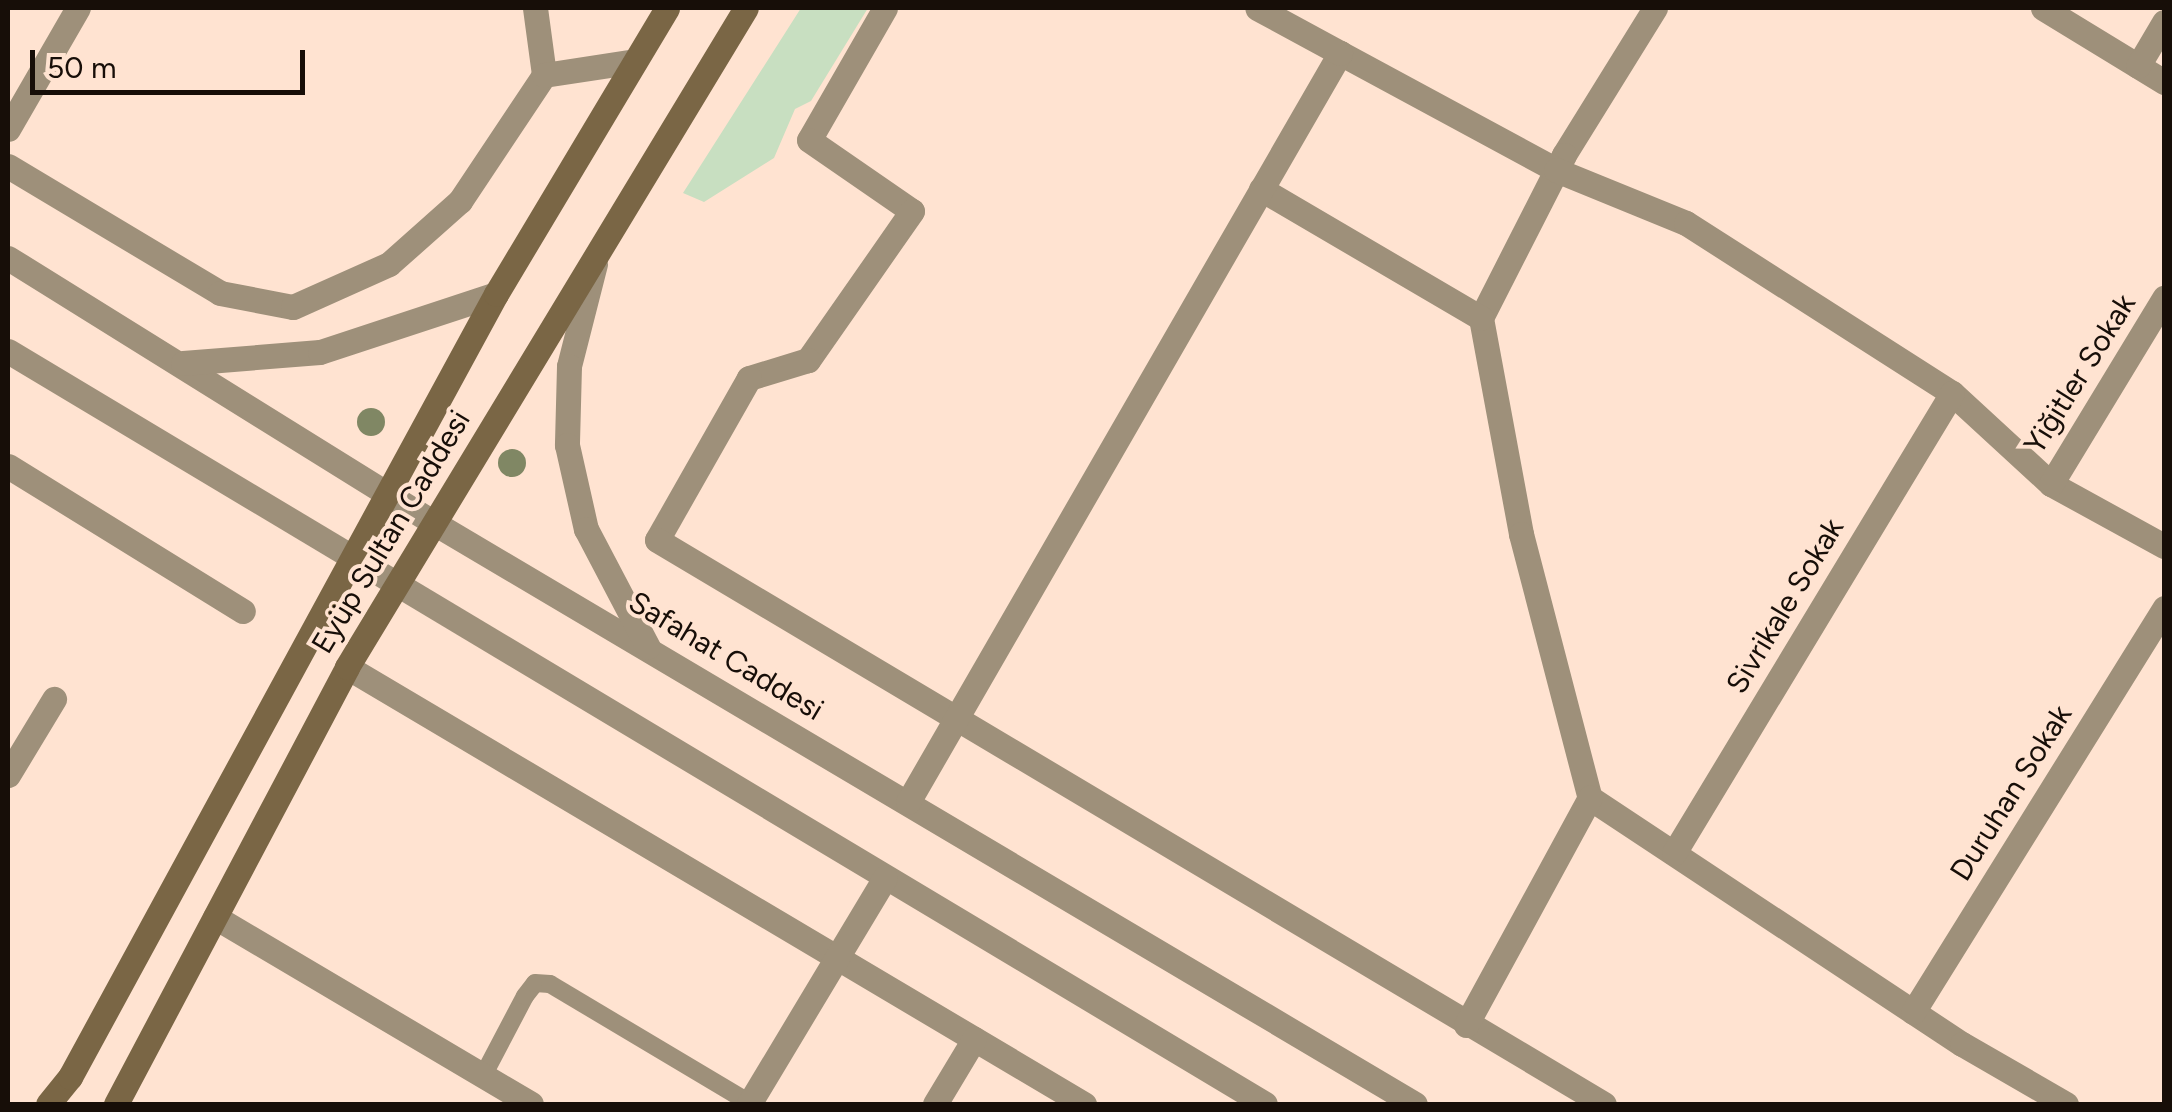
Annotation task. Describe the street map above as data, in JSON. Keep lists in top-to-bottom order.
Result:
{
  "streets": {
    "main road": ["Eyüp Sultan Caddesi"],
    "street": [
      "Yiğitler Sokak",
      "Sivrikale Sokak",
      "Safahat Caddesi",
      "Duruhan Sokak"
    ]
  },
  "crossings": [
    ["Eyüp Sultan Caddesi", "Safahat Caddesi"]
  ],
  "scale_bar": "50 m"
}
